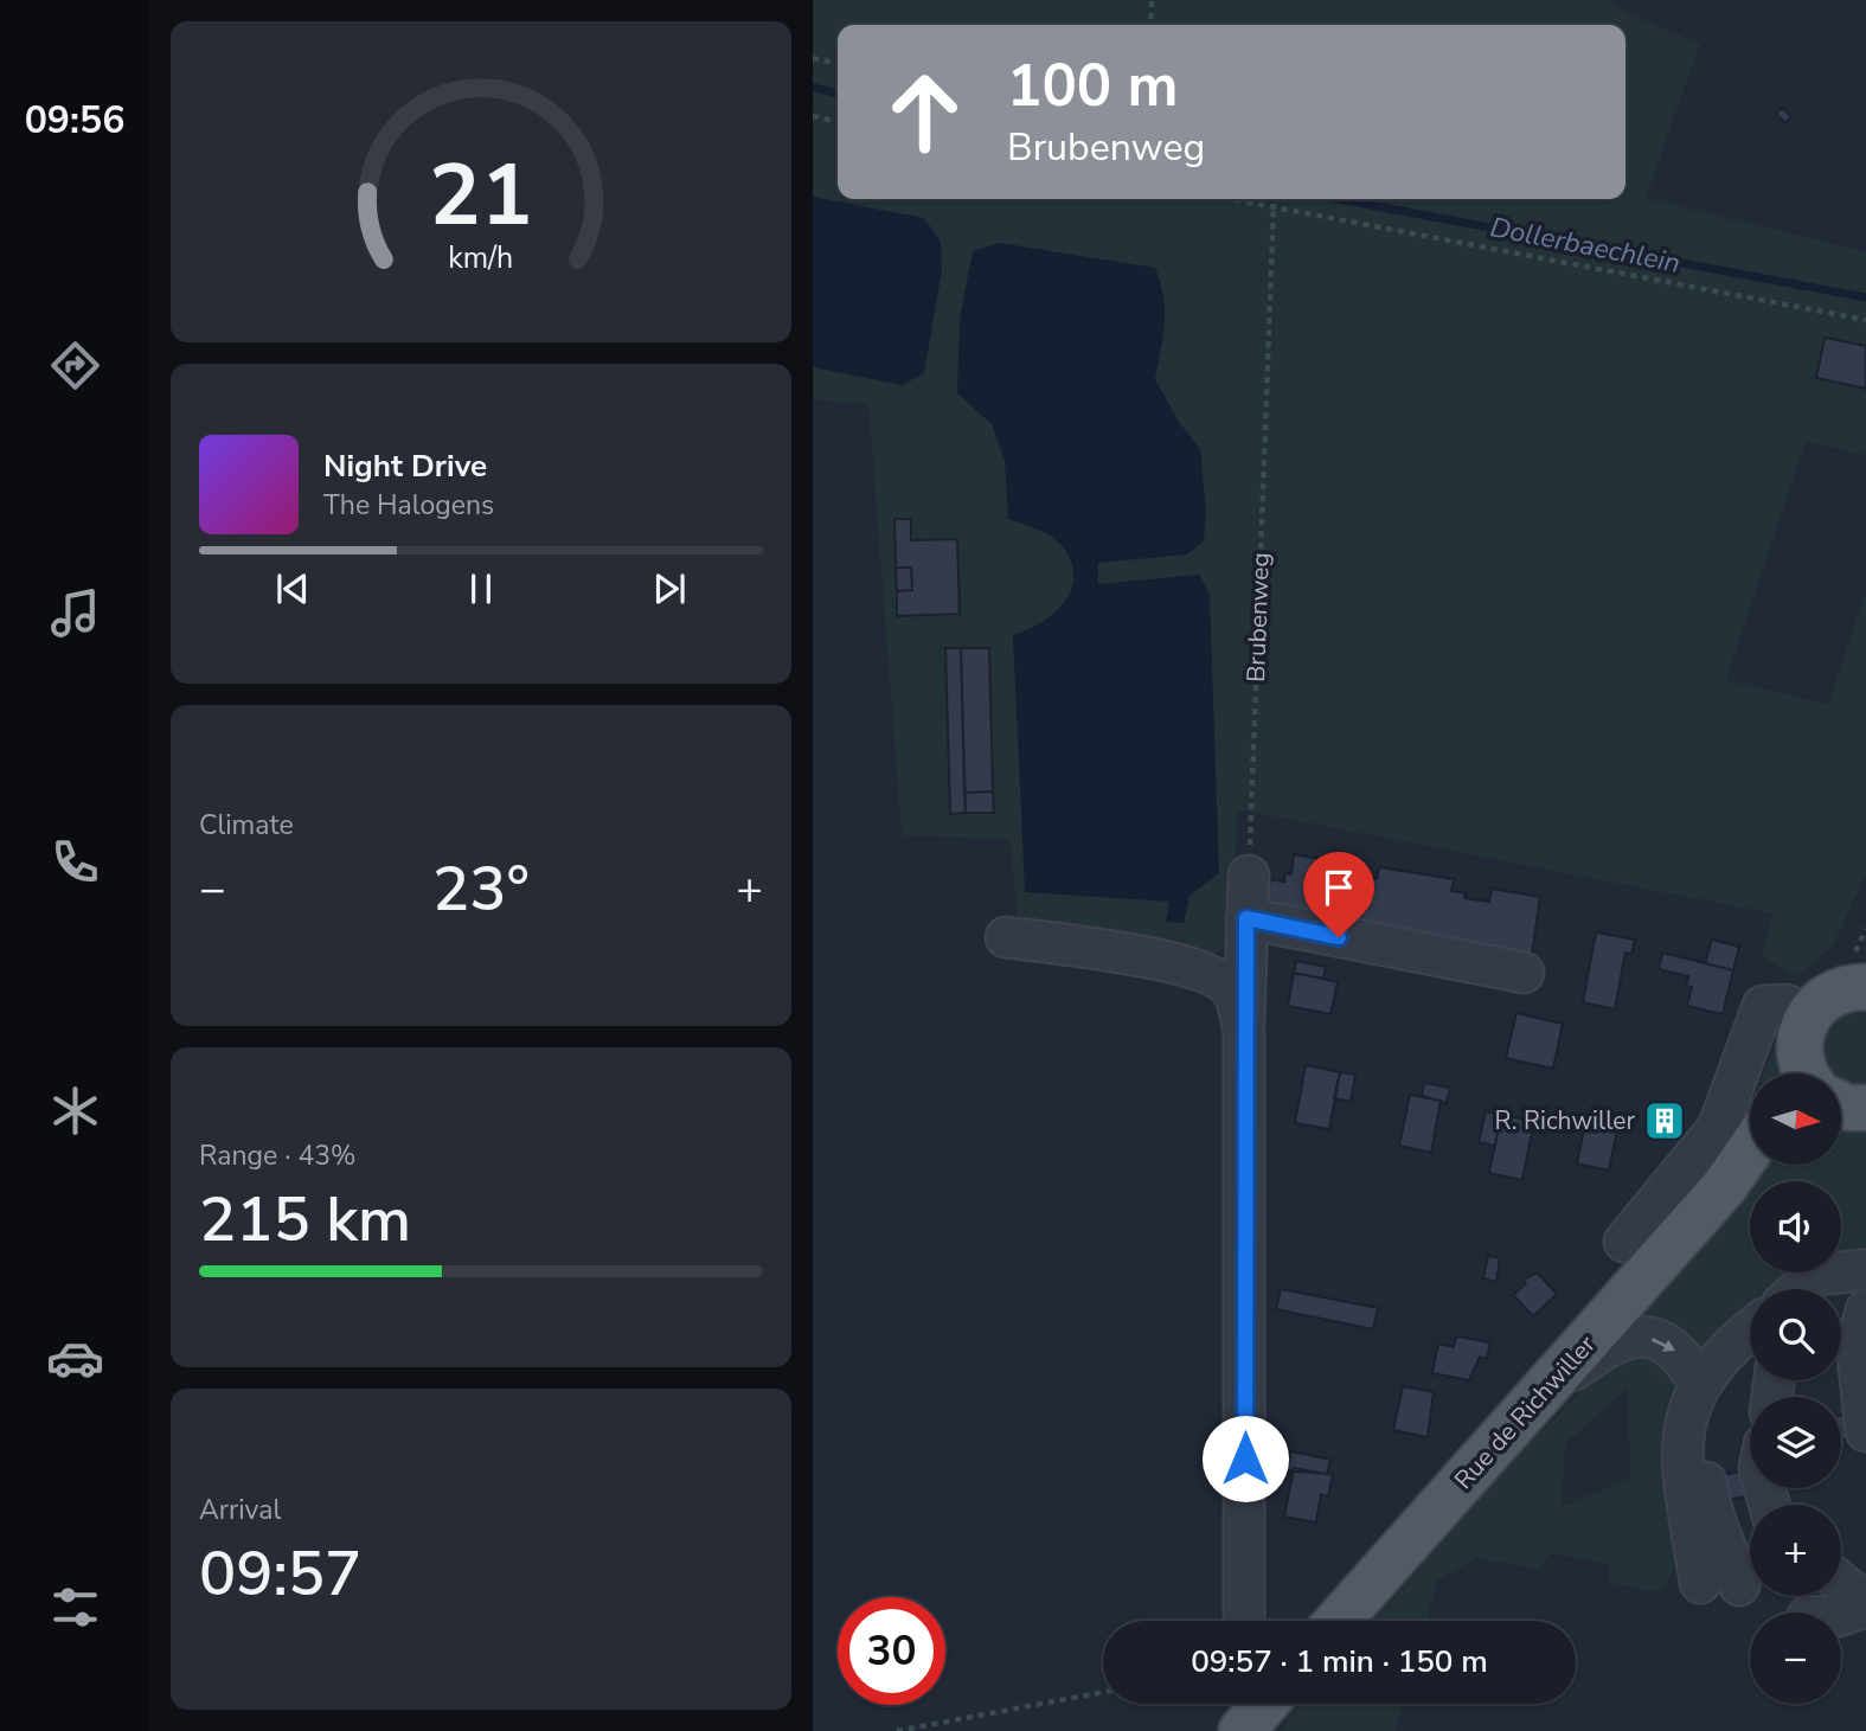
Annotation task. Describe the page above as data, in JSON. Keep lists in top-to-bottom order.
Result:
{
  "streets": {
    "main road": ["Rue de Richwiller"],
    "path": ["Brubenweg"]
  },
  "water": ["Dollerbaechlein"],
  "places": {
    "building": ["R. Richwiller"]
  },
  "north": "right",
  "page": {
    "tabs": "09:56",
    "turn": ["100 m", "Brubenweg"],
    "song": ["Night Drive", "The Halogens"],
    "tile": [
      "Climate",
      ["Range · 43%", "215 km"],
      ["Arrival", "09:57"]
    ],
    "heat": ["−", "23°", "+"],
    "map_buttons": ["+", "−"],
    "limit": "30",
    "trip": "09:57 · 1 min · 150 m",
    "gauge": ["21", "km/h"]
  }
}
